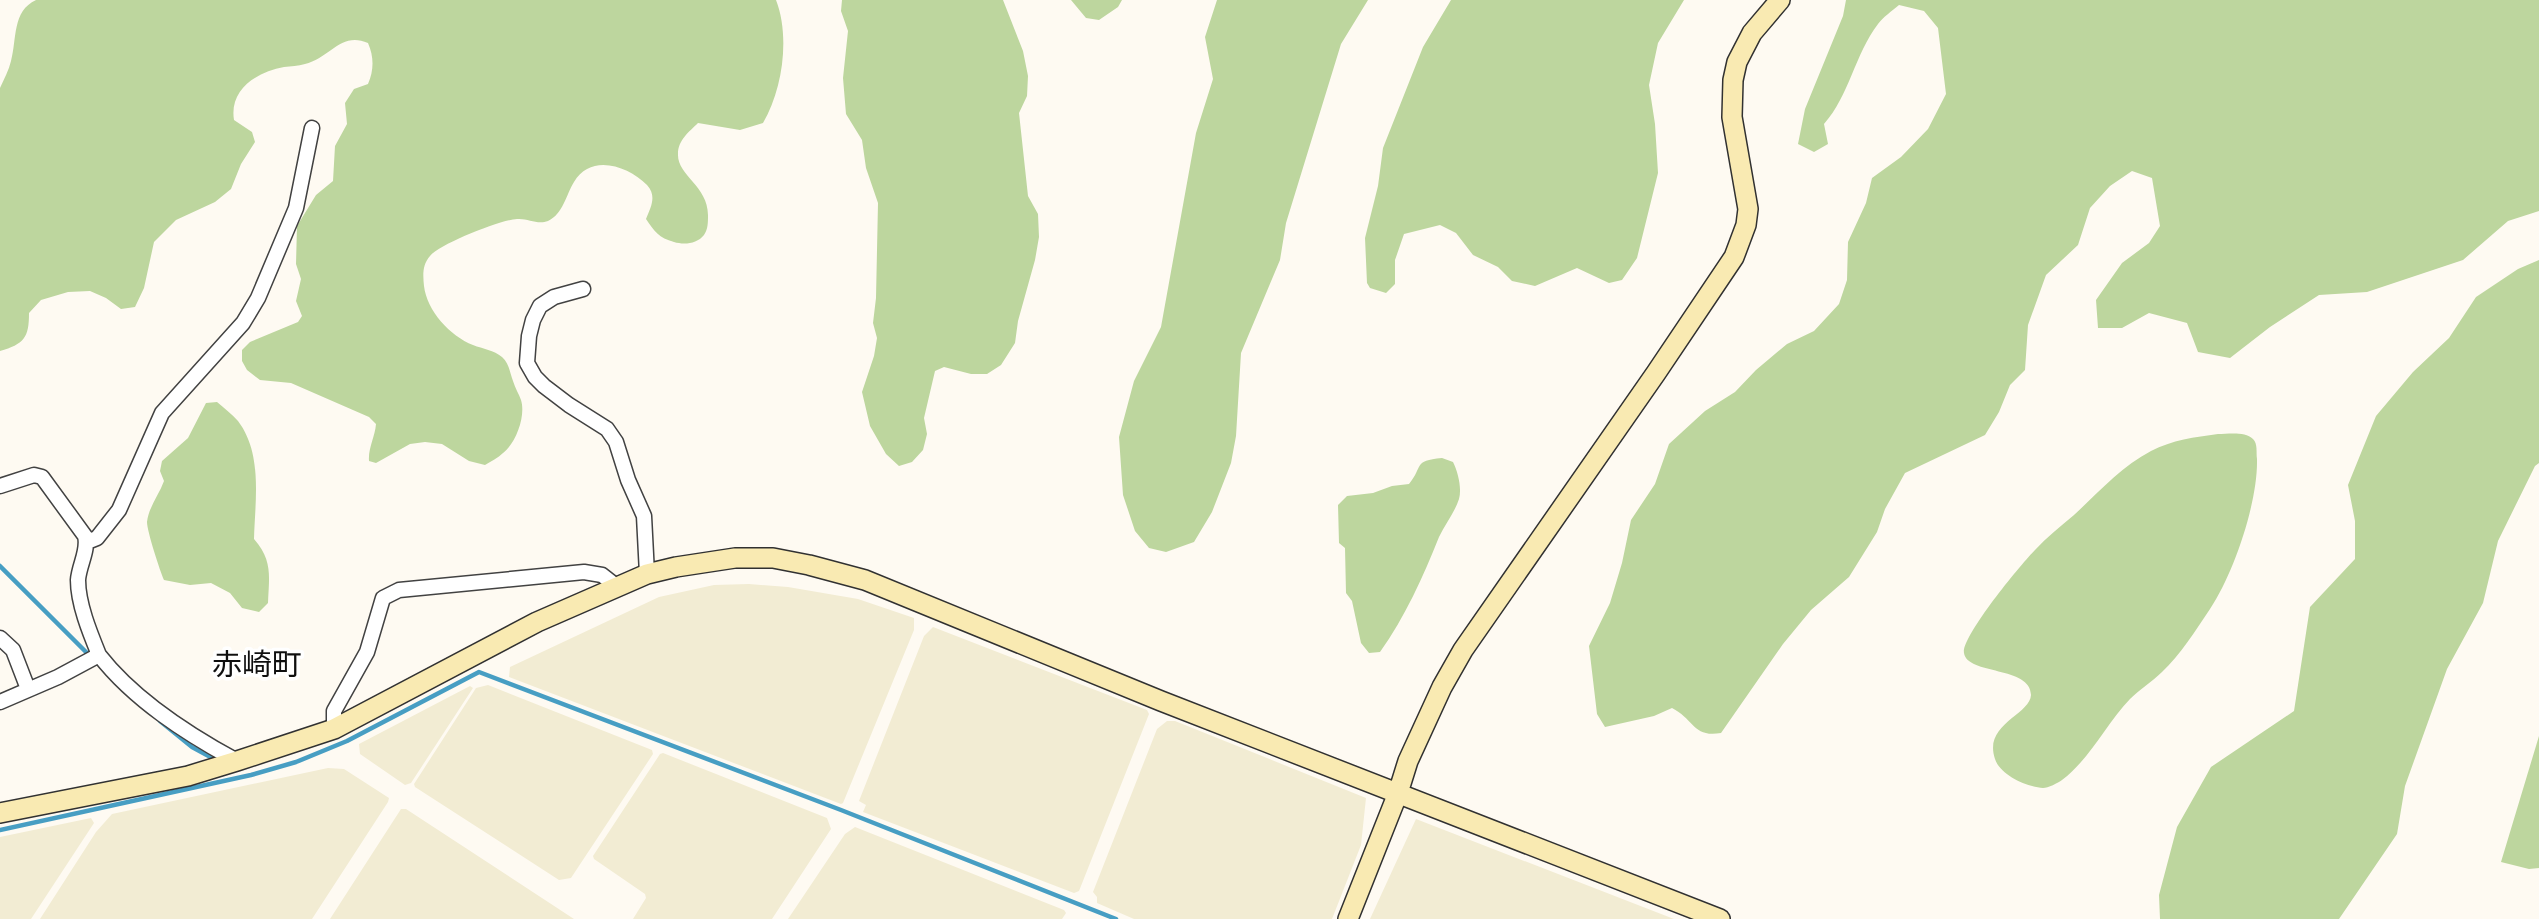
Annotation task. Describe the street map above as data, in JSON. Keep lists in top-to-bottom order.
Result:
{
  "districts": ["赤崎町"]
}
